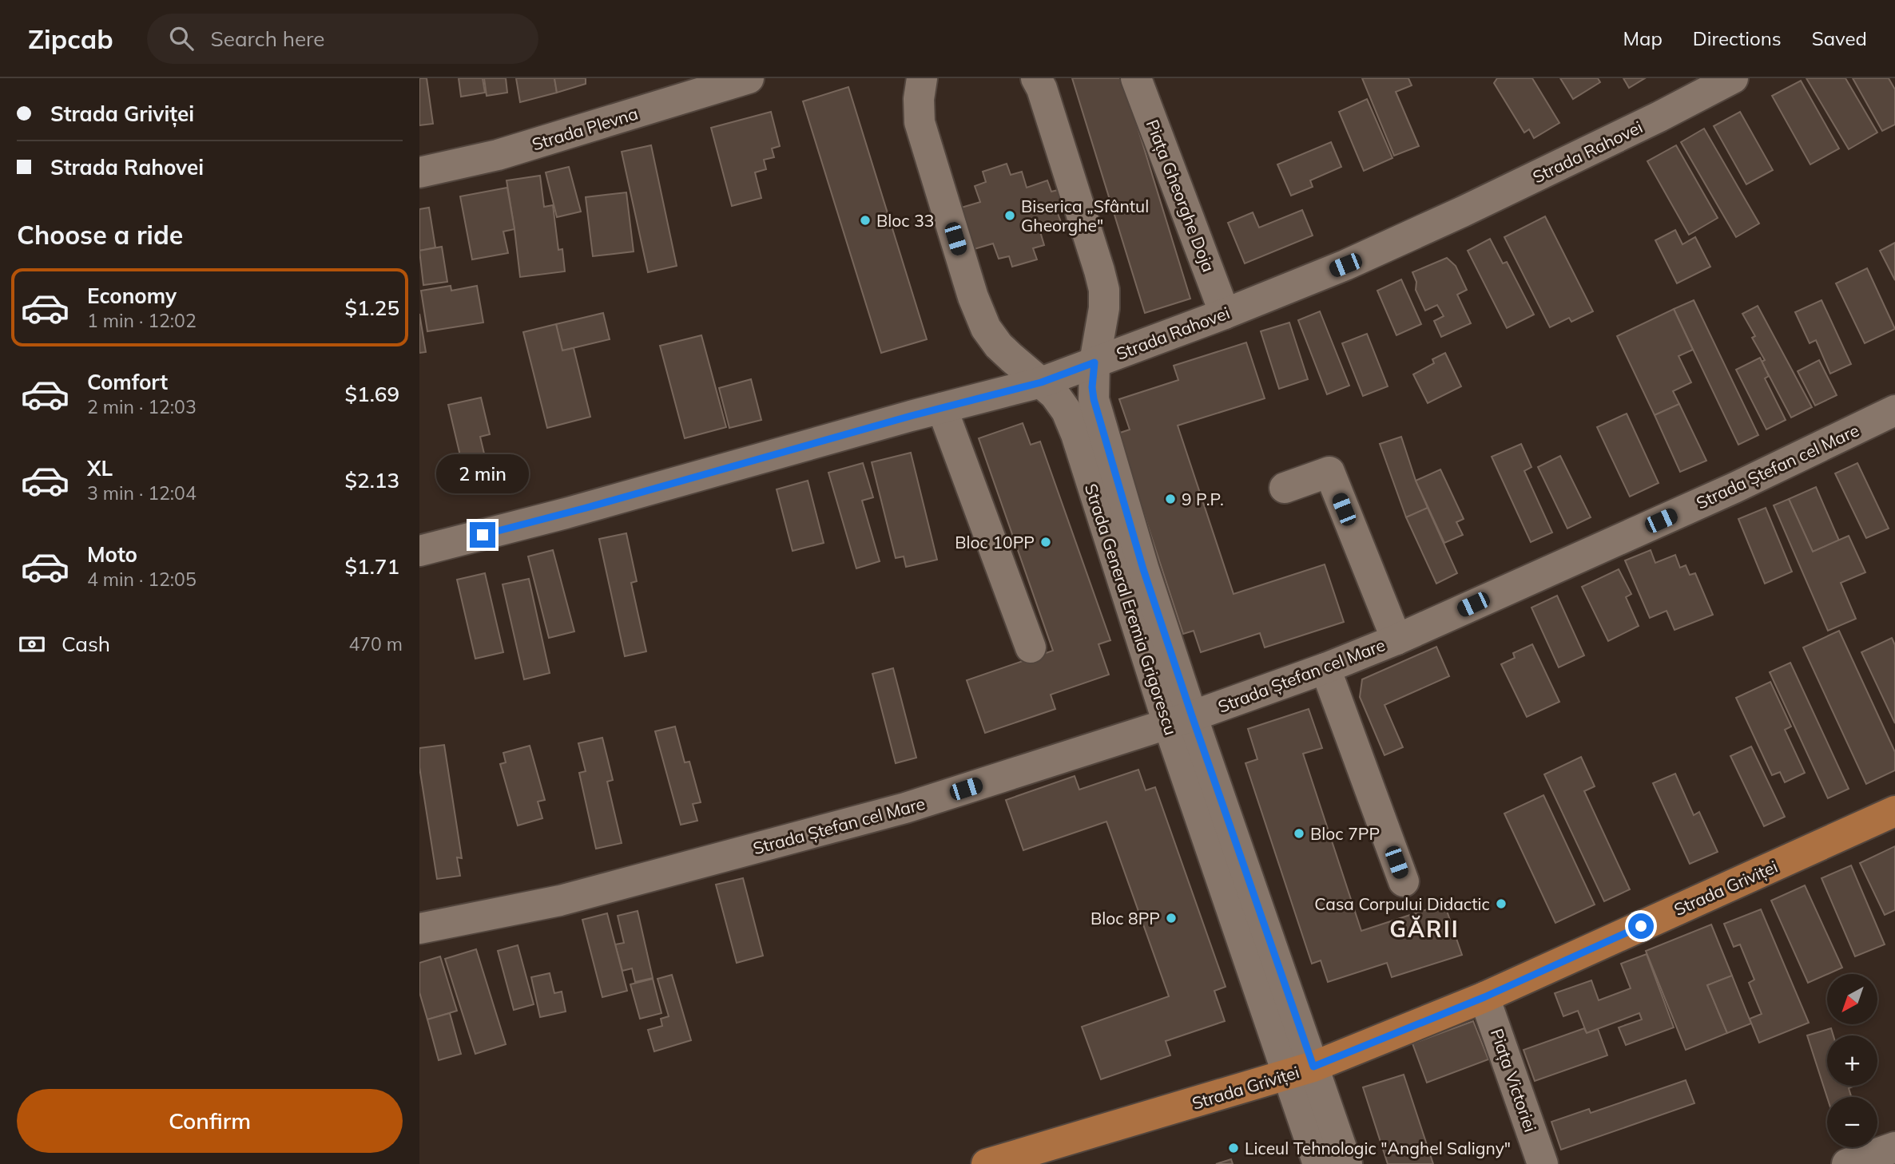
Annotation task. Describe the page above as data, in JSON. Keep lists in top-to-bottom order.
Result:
{
  "streets": {
    "main road": ["Strada Griviței"],
    "street": [
      "Strada Plevna",
      "Strada Rahovei",
      "Piața Gheorghe Doja",
      "Strada Ștefan cel Mare",
      "Strada General Eremia Grigorescu",
      "Piața Victoriei"
    ]
  },
  "crossings": [
    ["Strada Rahovei", "Piața Gheorghe Doja"],
    ["Strada Rahovei", "Strada General Eremia Grigorescu"],
    ["Strada Ștefan cel Mare", "Strada General Eremia Grigorescu"],
    ["Strada General Eremia Grigorescu", "Strada Griviței"],
    ["Strada Griviței", "Piața Victoriei"]
  ],
  "districts": ["GĂRII"],
  "places": [
    "Biserica „Sfântul Gheorghe\"",
    "Bloc 33",
    "9 P.P.",
    "Bloc 10PP",
    "Bloc 7PP",
    "Casa Corpului Didactic",
    "Bloc 8PP",
    "Liceul Tehnologic \"Anghel Saligny\""
  ],
  "north": "bottom left",
  "page": {
    "header": "Zipcab",
    "search": "Search here",
    "nav": ["Map", "Directions", "Saved"],
    "banner": ["Strada Griviței", "Strada Rahovei"],
    "heading": "Choose a ride",
    "list": [
      {
        "name": "Economy",
        "note": "1 min · 12:02",
        "value": "$1.25"
      },
      {
        "name": "Comfort",
        "note": "2 min · 12:03",
        "value": "$1.69"
      },
      {
        "name": "XL",
        "note": "3 min · 12:04",
        "value": "$2.13"
      },
      {
        "name": "Moto",
        "note": "4 min · 12:05",
        "value": "$1.71"
      }
    ],
    "bubble": "2 min",
    "pay": ["Cash", "470 m"],
    "map_buttons": ["+", "−"],
    "buttons": "Confirm"
  }
}
